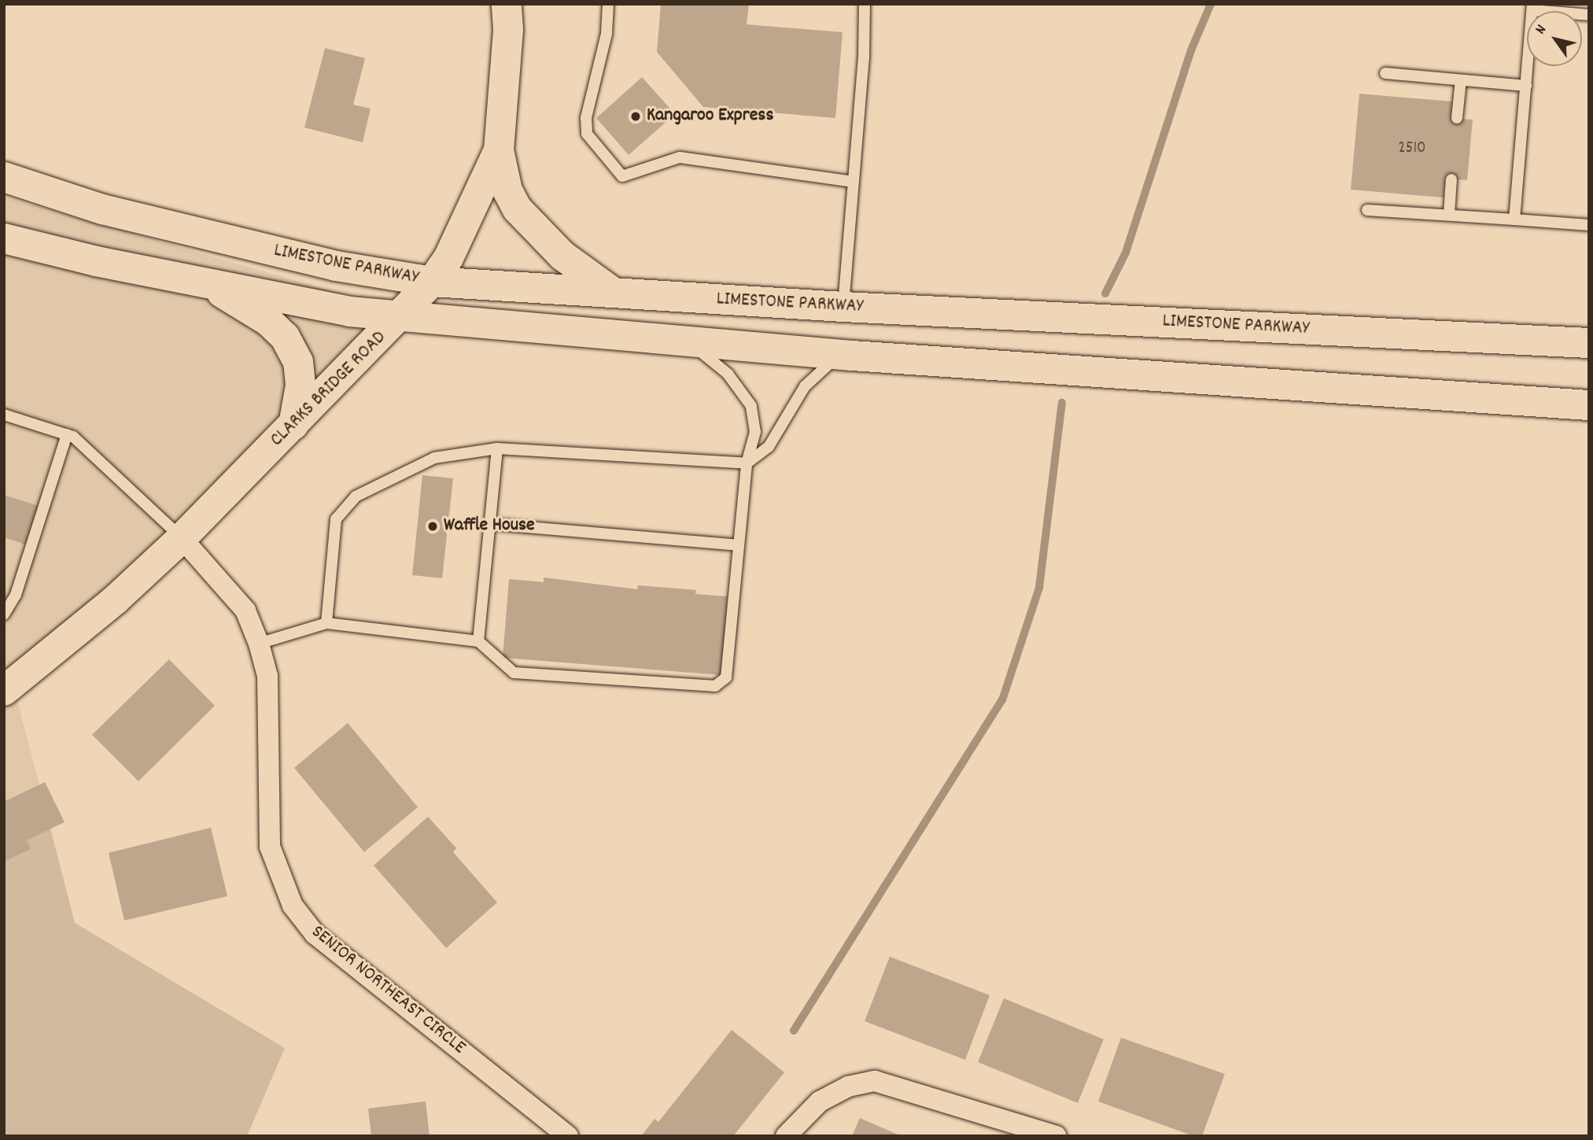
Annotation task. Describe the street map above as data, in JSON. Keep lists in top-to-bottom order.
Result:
{
  "streets": {
    "main road": ["LIMESTONE PARKWAY", "CLARKS BRIDGE ROAD"],
    "street": ["SENIOR NORTHEAST CIRCLE"]
  },
  "crossings": [
    ["LIMESTONE PARKWAY", "CLARKS BRIDGE ROAD"],
    ["CLARKS BRIDGE ROAD", "SENIOR NORTHEAST CIRCLE"]
  ],
  "places": ["Kangaroo Express", "Waffle House"],
  "house_numbers": ["2510"],
  "north": "top left"
}
